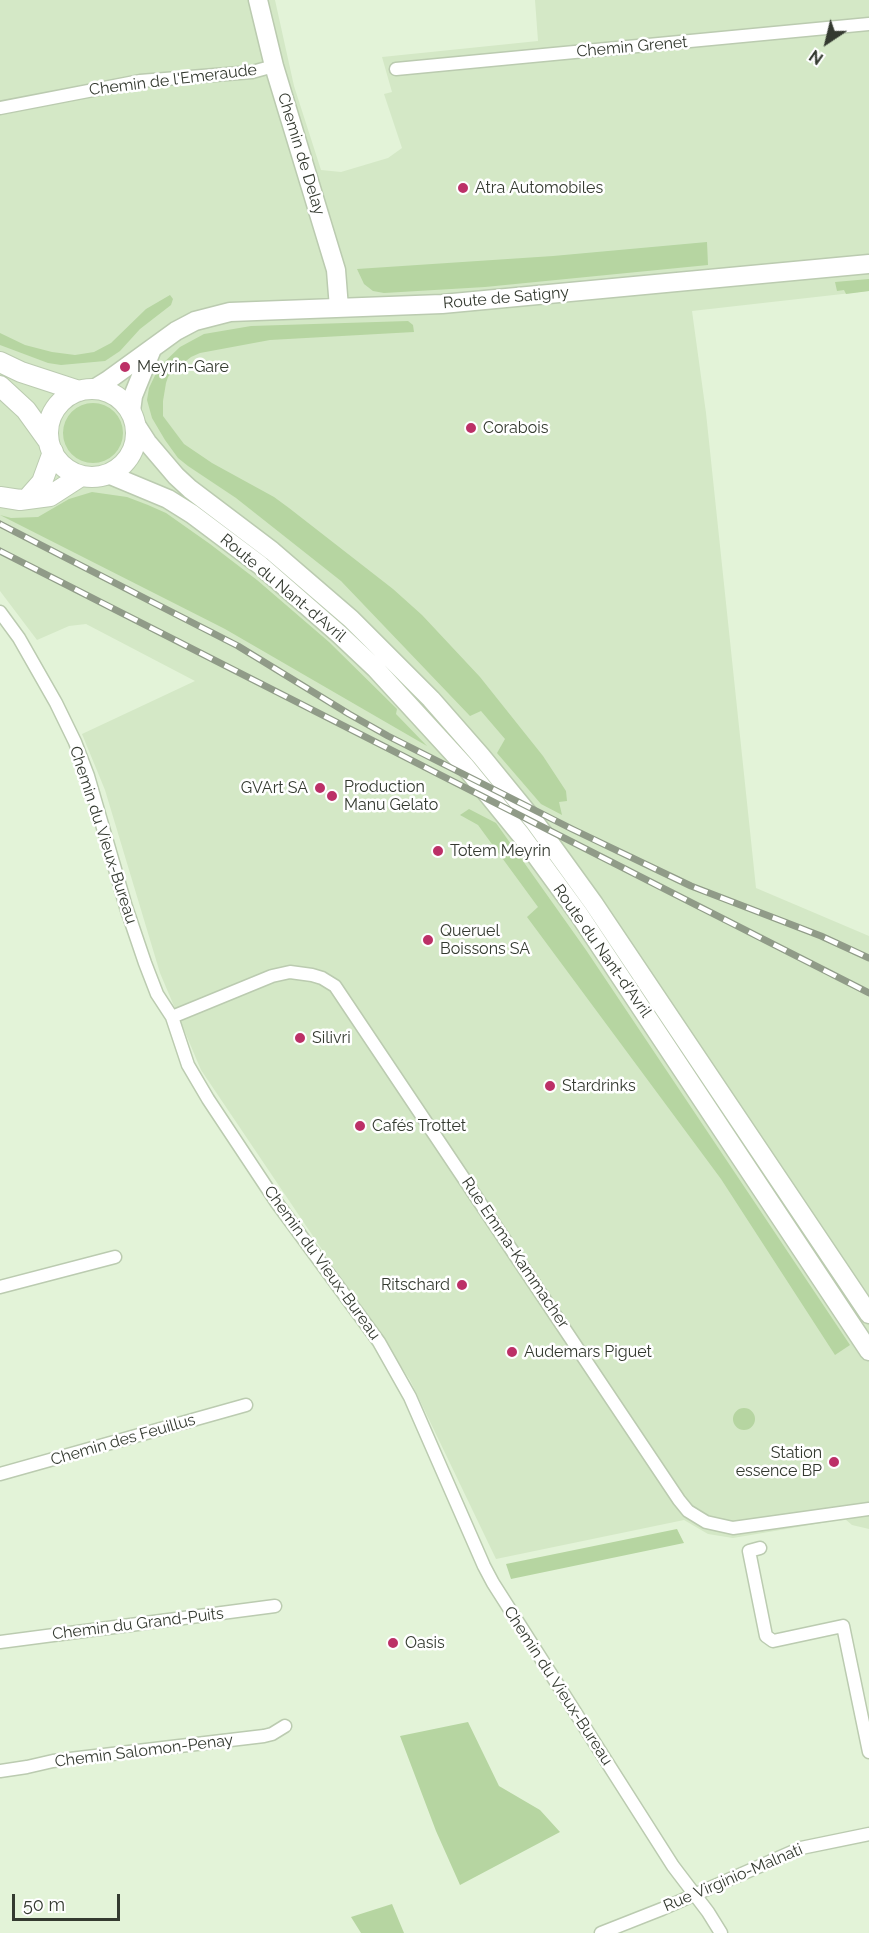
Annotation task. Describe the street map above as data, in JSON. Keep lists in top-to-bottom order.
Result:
{
  "streets": {
    "main road": ["Chemin de Delay", "Route de Satigny", "Route du Nant-d'Avril"],
    "street": [
      "Chemin Grenet",
      "Chemin de l'Emeraude",
      "Chemin du Vieux-Bureau",
      "Rue Emma-Kammacher",
      "Chemin des Feuillus",
      "Chemin du Grand-Puits",
      "Chemin Salomon-Penay",
      "Rue Virginio-Malnati"
    ]
  },
  "crossings": [
    ["Chemin de l'Emeraude", "Chemin de Delay"],
    ["Chemin de Delay", "Route de Satigny"],
    ["Route de Satigny", "Route du Nant-d'Avril"],
    ["Chemin du Vieux-Bureau", "Rue Emma-Kammacher"],
    ["Chemin du Vieux-Bureau", "Rue Virginio-Malnati"]
  ],
  "places": [
    "Atra Automobiles",
    "Meyrin-Gare",
    "Corabois",
    "GVArt SA",
    "Production Manu Gelato",
    "Totem Meyrin",
    "Queruel Boissons SA",
    "Silivri",
    "Stardrinks",
    "Cafés Trottet",
    "Ritschard",
    "Audemars Piguet",
    "Station essence BP",
    "Oasis"
  ],
  "scale_bar": "50 m",
  "north": "bottom left"
}
